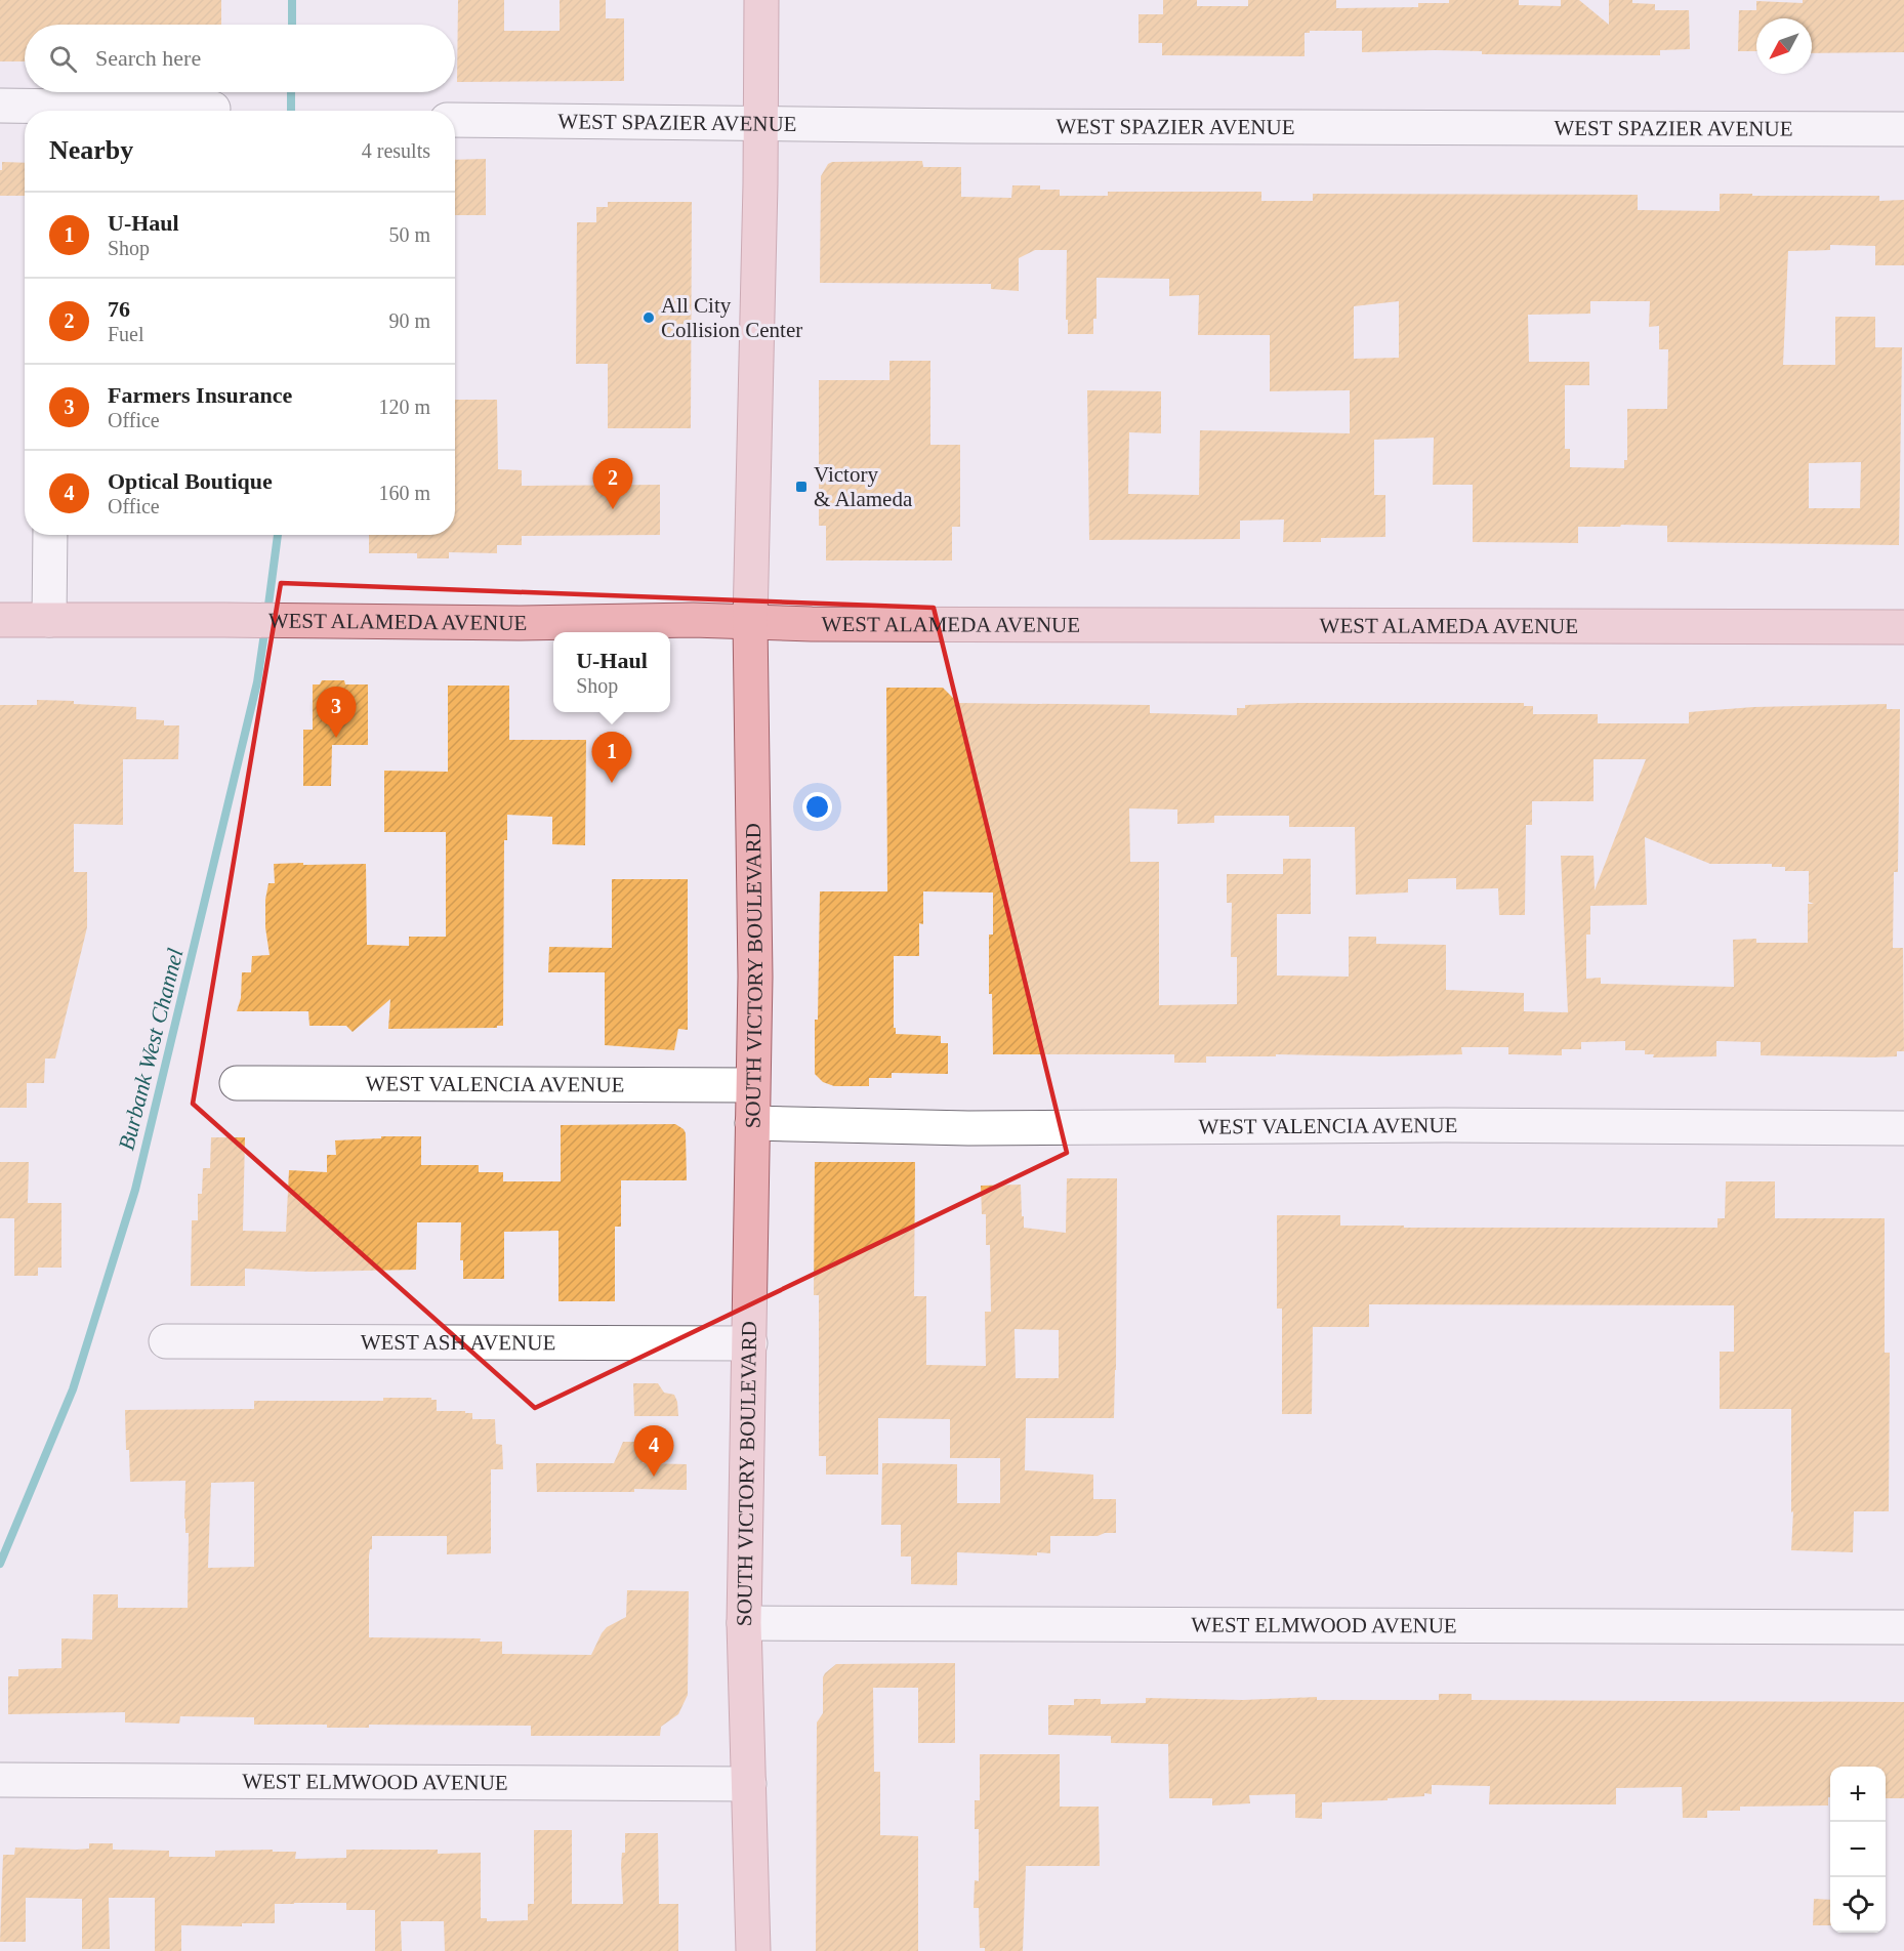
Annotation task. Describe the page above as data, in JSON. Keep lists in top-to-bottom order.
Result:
{
  "streets": {
    "main road": ["WEST ALAMEDA AVENUE", "SOUTH VICTORY BOULEVARD"],
    "street": [
      "WEST SPAZIER AVENUE",
      "WEST VALENCIA AVENUE",
      "WEST ASH AVENUE",
      "WEST ELMWOOD AVENUE"
    ]
  },
  "crossings": [
    ["WEST SPAZIER AVENUE", "SOUTH VICTORY BOULEVARD"],
    ["WEST ALAMEDA AVENUE", "SOUTH VICTORY BOULEVARD"],
    ["SOUTH VICTORY BOULEVARD", "WEST VALENCIA AVENUE"],
    ["SOUTH VICTORY BOULEVARD", "WEST ASH AVENUE"],
    ["SOUTH VICTORY BOULEVARD", "WEST ELMWOOD AVENUE"]
  ],
  "water": ["Burbank West Channel"],
  "places": {
    "other": ["All City Collision Center"],
    "transit": ["Victory & Alameda"]
  },
  "north": "bottom left",
  "page": {
    "search": "Search here",
    "heading": ["Nearby", "4 results"],
    "list": [
      {
        "mark": "1",
        "name": "U-Haul",
        "note": "Shop",
        "value": "50 m"
      },
      {
        "mark": "2",
        "name": "76",
        "note": "Fuel",
        "value": "90 m"
      },
      {
        "mark": "3",
        "name": "Farmers Insurance",
        "note": "Office",
        "value": "120 m"
      },
      {
        "mark": "4",
        "name": "Optical Boutique",
        "note": "Office",
        "value": "160 m"
      }
    ],
    "pins": [
      "2",
      "3",
      "1",
      "4"
    ],
    "popup": ["U-Haul", "Shop"],
    "map_buttons": ["+", "−"]
  }
}
